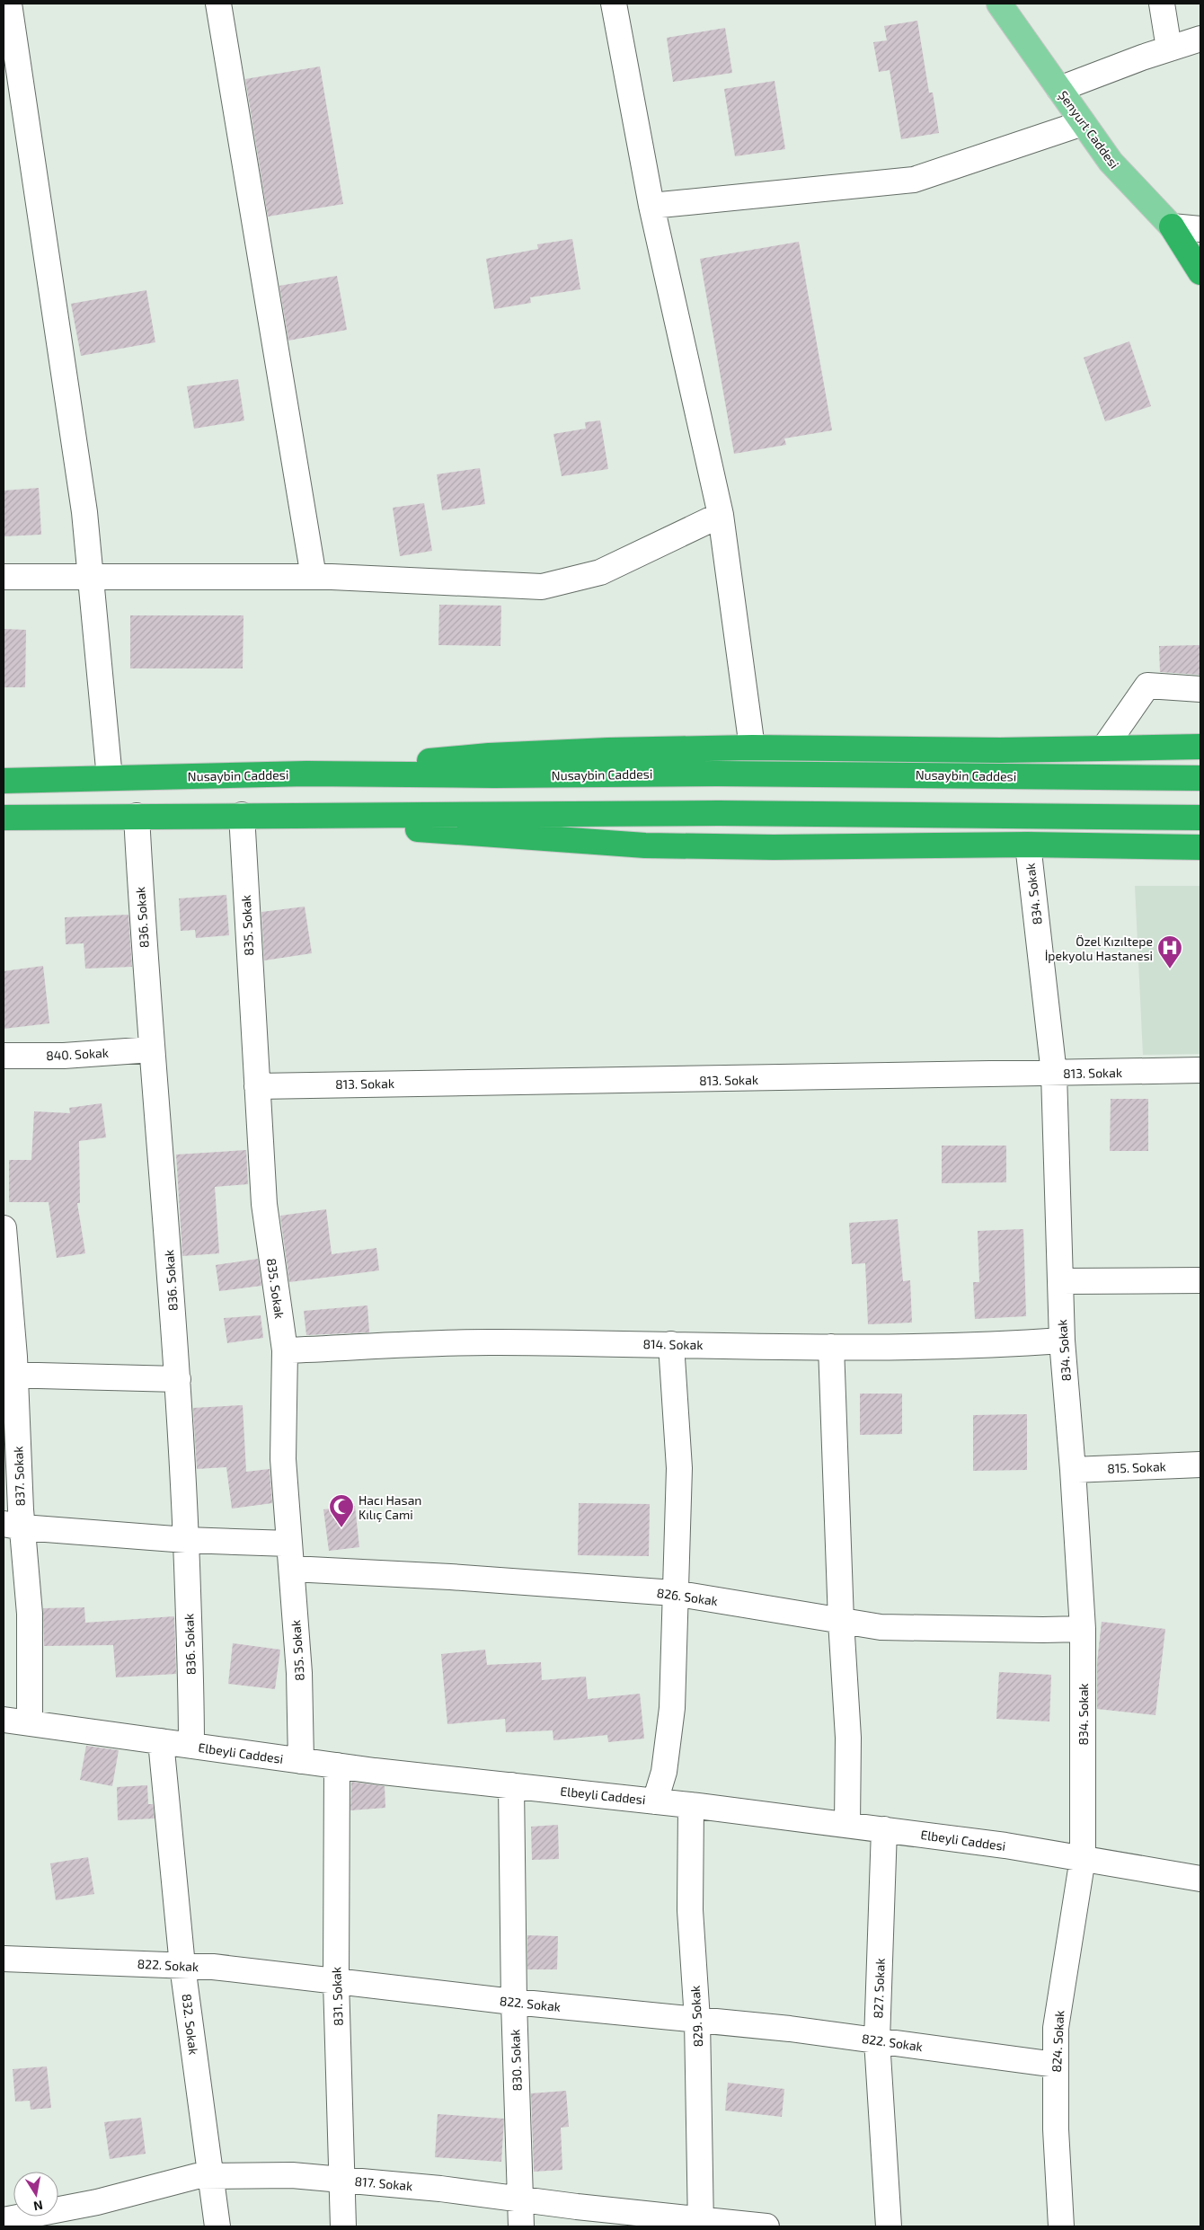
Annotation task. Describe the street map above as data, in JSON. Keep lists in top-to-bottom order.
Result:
{
  "streets": {
    "highway": ["Şenyurt Caddesi", "Nusaybin Caddesi"],
    "street": [
      "834. Sokak",
      "836. Sokak",
      "835. Sokak",
      "840. Sokak",
      "813. Sokak",
      "814. Sokak",
      "815. Sokak",
      "837. Sokak",
      "826. Sokak",
      "Elbeyli Caddesi",
      "822. Sokak",
      "827. Sokak",
      "831. Sokak",
      "829. Sokak",
      "832. Sokak",
      "824. Sokak",
      "830. Sokak",
      "817. Sokak"
    ]
  },
  "crossings": [
    ["834. Sokak", "813. Sokak"],
    ["834. Sokak", "814. Sokak"],
    ["834. Sokak", "815. Sokak"],
    ["834. Sokak", "826. Sokak"],
    ["834. Sokak", "Elbeyli Caddesi"],
    ["834. Sokak", "824. Sokak"],
    ["836. Sokak", "840. Sokak"],
    ["836. Sokak", "Elbeyli Caddesi"],
    ["835. Sokak", "813. Sokak"],
    ["835. Sokak", "814. Sokak"],
    ["835. Sokak", "826. Sokak"],
    ["835. Sokak", "Elbeyli Caddesi"],
    ["837. Sokak", "Elbeyli Caddesi"],
    ["Elbeyli Caddesi", "827. Sokak"],
    ["Elbeyli Caddesi", "831. Sokak"],
    ["Elbeyli Caddesi", "829. Sokak"],
    ["Elbeyli Caddesi", "832. Sokak"],
    ["Elbeyli Caddesi", "824. Sokak"],
    ["Elbeyli Caddesi", "830. Sokak"],
    ["822. Sokak", "827. Sokak"],
    ["822. Sokak", "831. Sokak"],
    ["822. Sokak", "829. Sokak"],
    ["822. Sokak", "832. Sokak"],
    ["822. Sokak", "824. Sokak"],
    ["822. Sokak", "830. Sokak"],
    ["831. Sokak", "817. Sokak"],
    ["829. Sokak", "817. Sokak"],
    ["832. Sokak", "817. Sokak"],
    ["830. Sokak", "817. Sokak"]
  ],
  "places": {
    "hospital": ["Özel Kızıltepe İpekyolu Hastanesi"],
    "mosque": ["Hacı Hasan Kılıç Cami"]
  },
  "north": "bottom"
}
